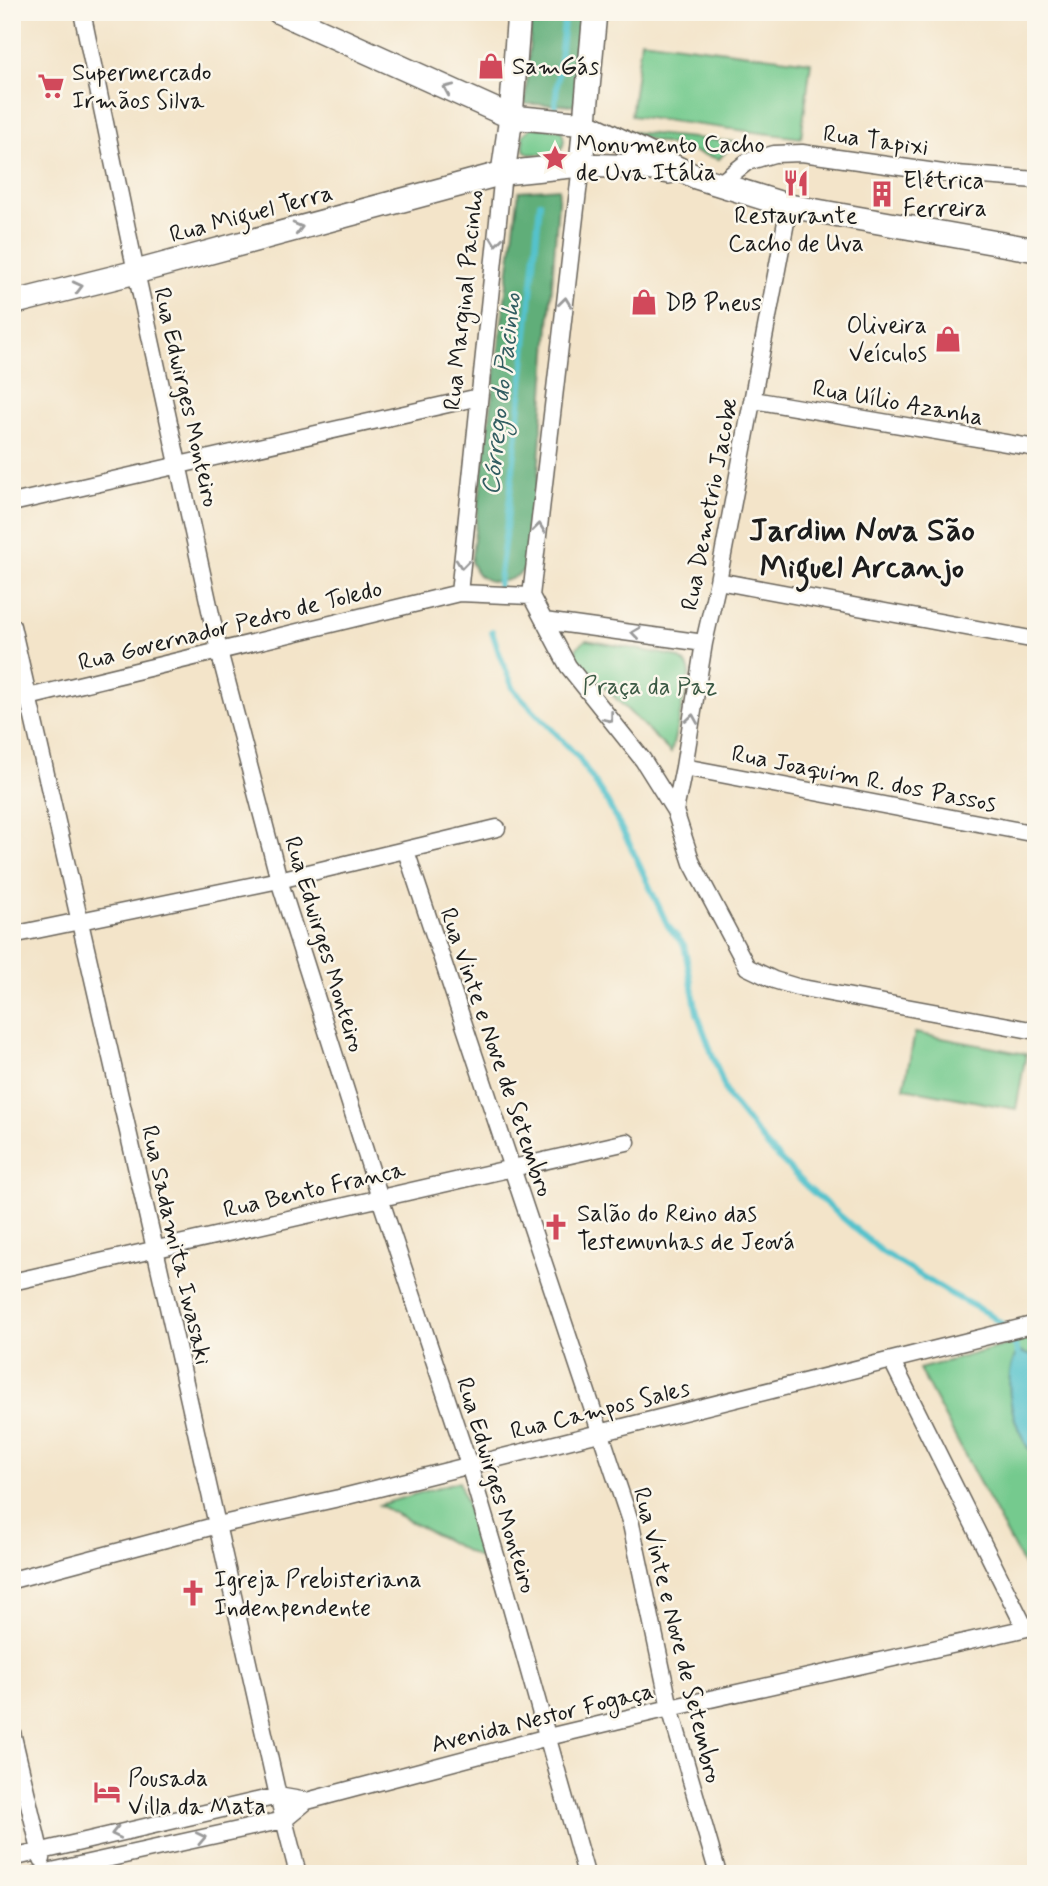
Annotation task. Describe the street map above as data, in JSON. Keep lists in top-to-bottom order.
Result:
{
  "streets": {
    "main road": ["Rua Miguel Terra", "Rua Marginal Pacinho"],
    "street": [
      "Rua Tapixi",
      "Rua Edwirges Monteiro",
      "Rua Uílio Azanha",
      "Rua Demetrio Jacobe",
      "Rua Governador Pedro de Toledo",
      "Rua Joaquim R. dos Passos",
      "Rua Vinte e Nove de Setembro",
      "Rua Bento Franca",
      "Rua Sadamita Iwasaki",
      "Rua Campos Sales",
      "Avenida Nestor Fogaça"
    ]
  },
  "crossings": [
    ["Rua Miguel Terra", "Rua Marginal Pacinho"],
    ["Rua Miguel Terra", "Rua Edwirges Monteiro"],
    ["Rua Marginal Pacinho", "Rua Governador Pedro de Toledo"],
    ["Rua Edwirges Monteiro", "Rua Governador Pedro de Toledo"],
    ["Rua Edwirges Monteiro", "Rua Bento Franca"],
    ["Rua Edwirges Monteiro", "Rua Campos Sales"],
    ["Rua Edwirges Monteiro", "Avenida Nestor Fogaça"],
    ["Rua Uílio Azanha", "Rua Demetrio Jacobe"],
    ["Rua Demetrio Jacobe", "Rua Joaquim R. dos Passos"],
    ["Rua Governador Pedro de Toledo", "Rua Sadamita Iwasaki"],
    ["Rua Vinte e Nove de Setembro", "Rua Bento Franca"],
    ["Rua Vinte e Nove de Setembro", "Rua Campos Sales"],
    ["Rua Vinte e Nove de Setembro", "Avenida Nestor Fogaça"],
    ["Rua Bento Franca", "Rua Sadamita Iwasaki"],
    ["Rua Sadamita Iwasaki", "Rua Campos Sales"],
    ["Rua Sadamita Iwasaki", "Avenida Nestor Fogaça"]
  ],
  "one_way": ["Rua Miguel Terra", "Rua Marginal Pacinho"],
  "districts": ["Jardim Nova São Miguel Arcanjo"],
  "water": ["Córrego do Pacinho"],
  "parks": ["Praça da Paz"],
  "places": {
    "shop": ["SamGás", "DB Pneus", "Oliveira Veículos"],
    "supermarket": ["Supermercado Irmãos Silva"],
    "place": ["Monumento Cacho de Uva Itália"],
    "restaurant": ["Restaurante Cacho de Uva"],
    "building": ["Elétrica Ferreira"],
    "church": ["Salão do Reino das Testemunhas de Jeová", "Igreja Prebisteriana Indenpendente"],
    "hotel": ["Pousada Villa da Mata"]
  }
}
